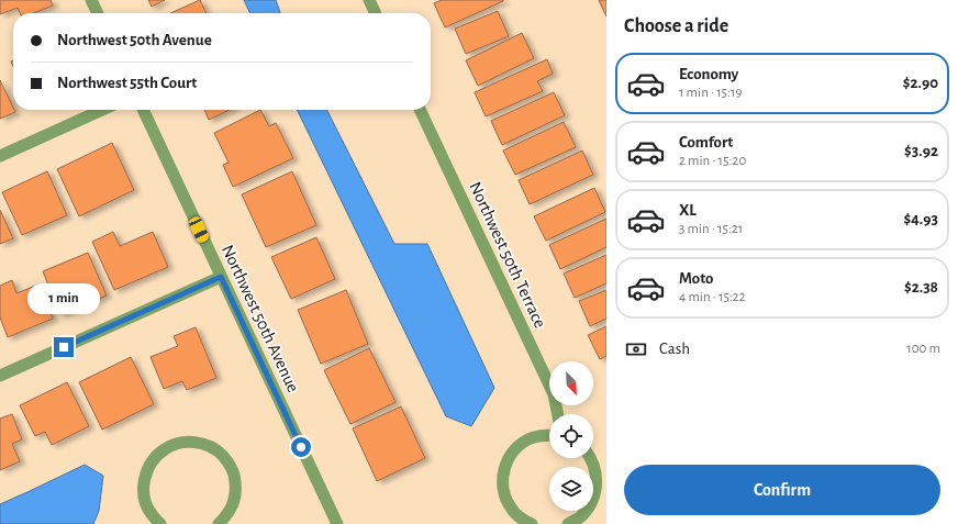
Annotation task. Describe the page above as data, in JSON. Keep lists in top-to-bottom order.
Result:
{
  "streets": {
    "street": ["Northwest 50th Terrace", "Northwest 50th Avenue"]
  },
  "north": "bottom right",
  "page": {
    "heading": "Choose a ride",
    "banner": ["Northwest 50th Avenue", "Northwest 55th Court"],
    "list": [
      {
        "name": "Economy",
        "note": "1 min · 15:19",
        "value": "$2.90"
      },
      {
        "name": "Comfort",
        "note": "2 min · 15:20",
        "value": "$3.92"
      },
      {
        "name": "XL",
        "note": "3 min · 15:21",
        "value": "$4.93"
      },
      {
        "name": "Moto",
        "note": "4 min · 15:22",
        "value": "$2.38"
      }
    ],
    "bubble": "1 min",
    "pay": ["Cash", "100 m"],
    "buttons": "Confirm"
  }
}
